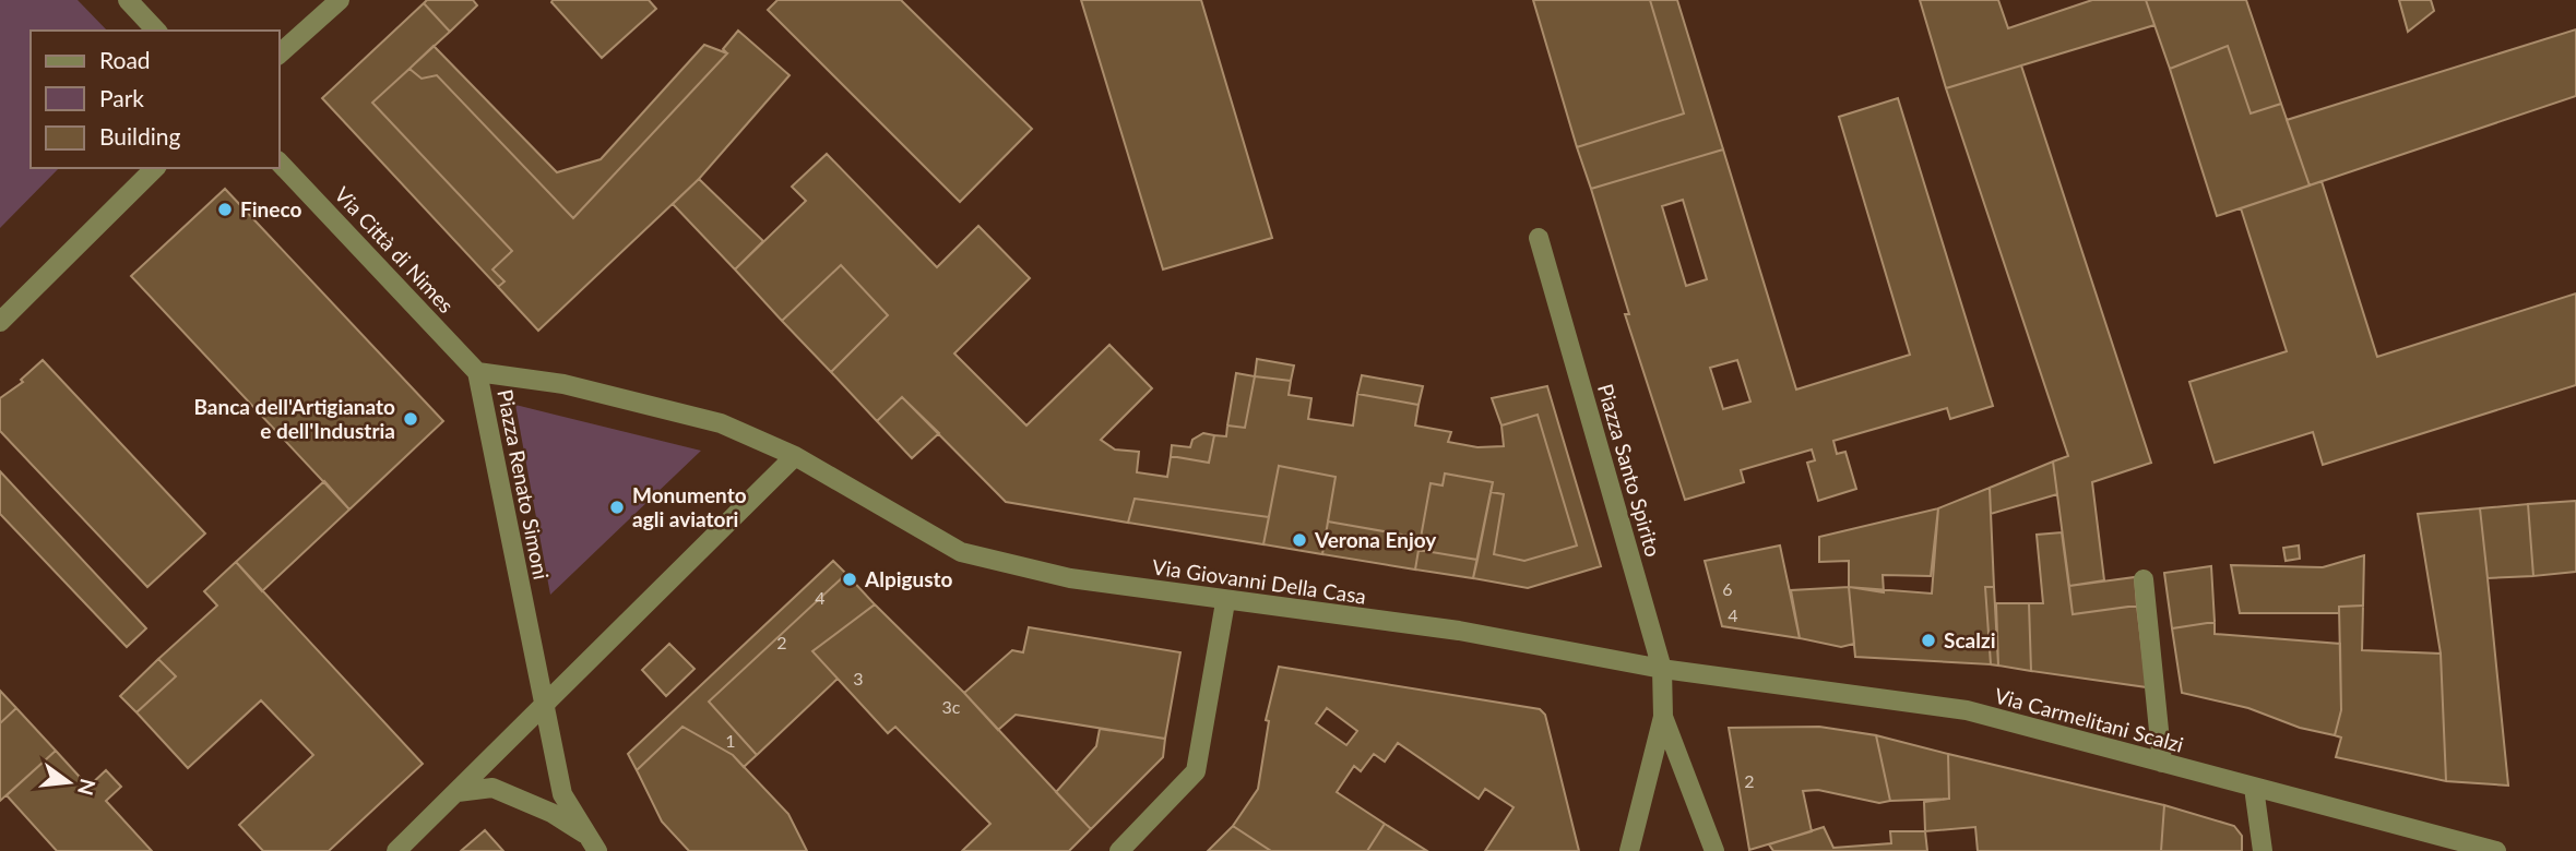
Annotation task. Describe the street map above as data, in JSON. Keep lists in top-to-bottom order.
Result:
{
  "streets": {
    "street": [
      "Via Città di Nimes",
      "Piazza Santo Spirito",
      "Piazza Renato Simoni",
      "Via Giovanni Della Casa",
      "Via Carmelitani Scalzi"
    ]
  },
  "crossings": [
    ["Via Città di Nimes", "Piazza Renato Simoni"],
    ["Piazza Santo Spirito", "Via Giovanni Della Casa"],
    ["Piazza Santo Spirito", "Via Carmelitani Scalzi"],
    ["Piazza Renato Simoni", "Via Giovanni Della Casa"],
    ["Via Giovanni Della Casa", "Via Carmelitani Scalzi"]
  ],
  "places": [
    "Fineco",
    "Banca dell'Artigianato e dell'Industria",
    "Monumento agli aviatori",
    "Verona Enjoy",
    "Alpigusto",
    "Scalzi"
  ],
  "house_numbers": [
    "6",
    "4",
    "4",
    "2",
    "3",
    "3c",
    "1",
    "2"
  ],
  "legend": ["Road", "Park", "Building"],
  "north": "right"
}
